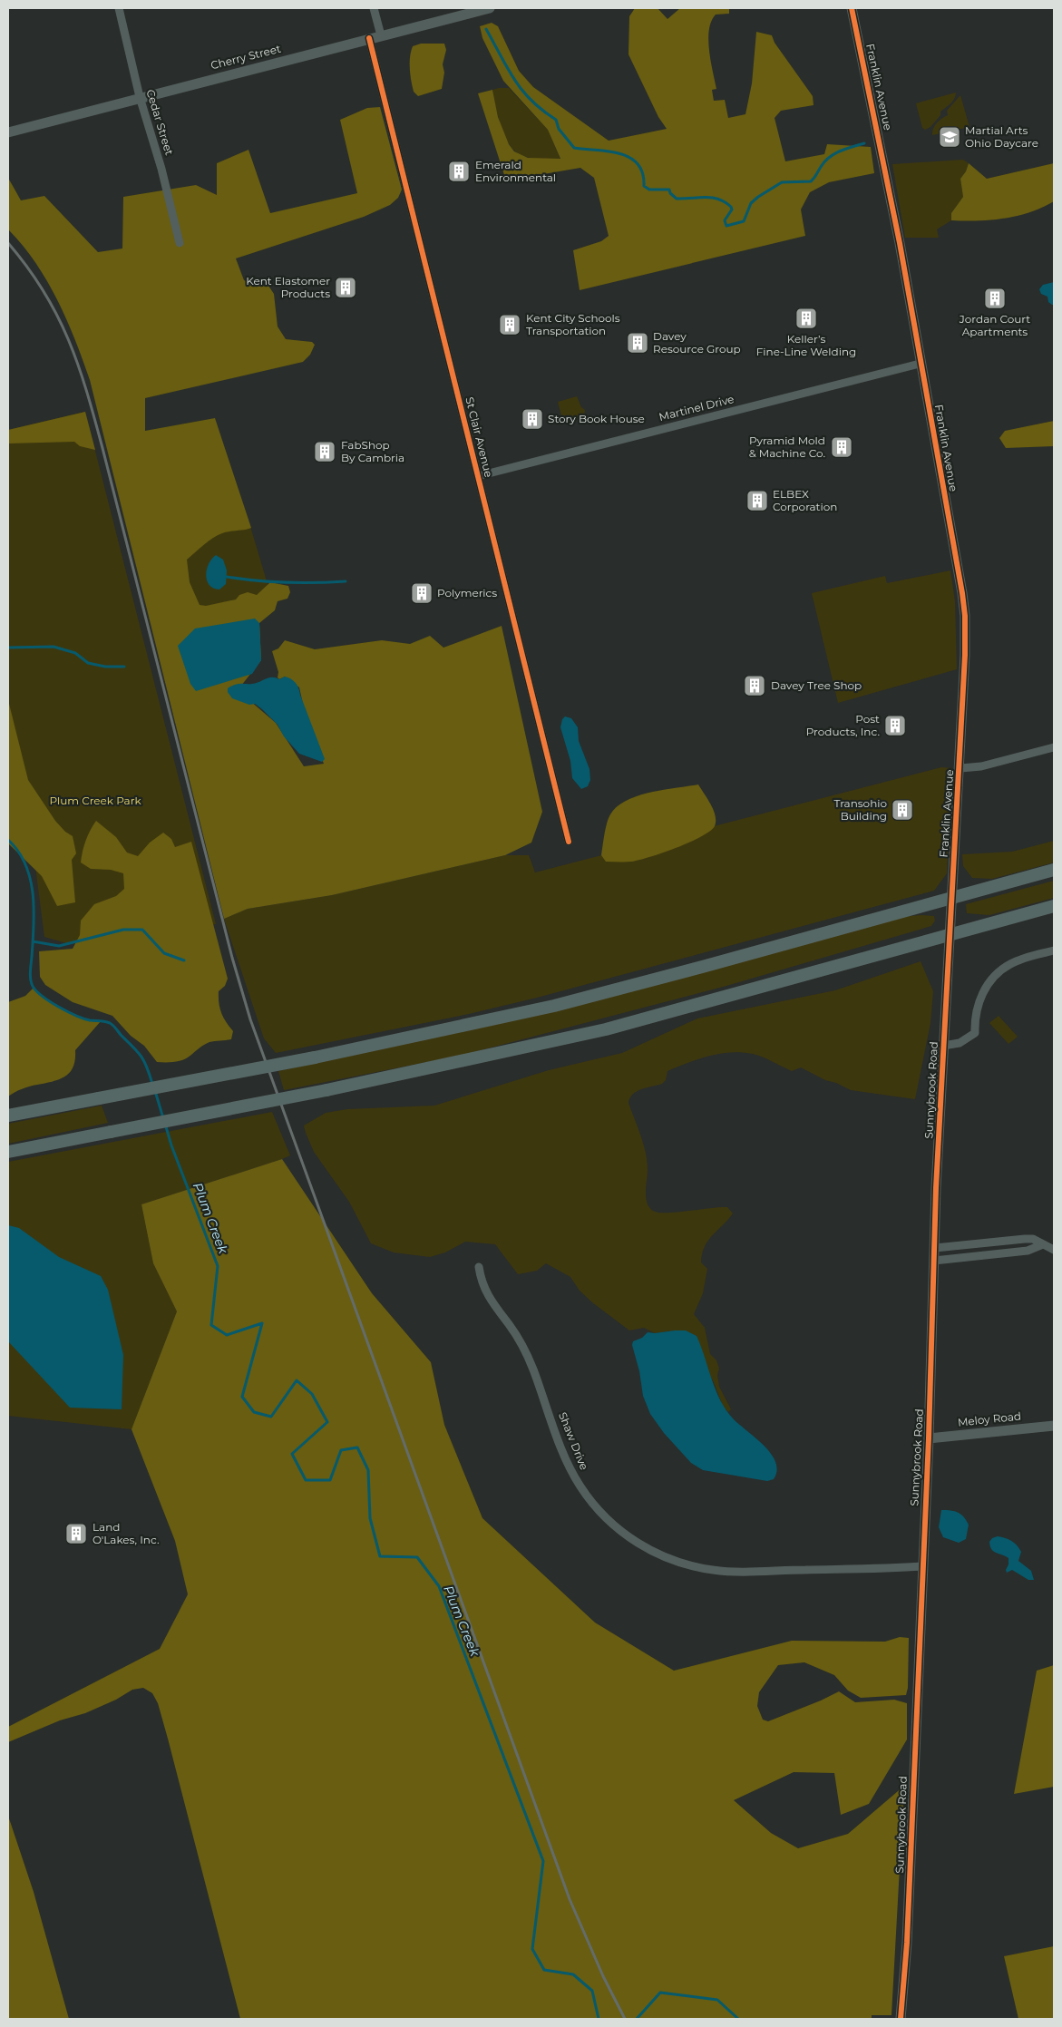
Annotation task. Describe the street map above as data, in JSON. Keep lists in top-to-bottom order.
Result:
{
  "streets": {
    "street": [
      "Cherry Street",
      "Franklin Avenue",
      "Cedar Street",
      "Martinel Drive",
      "St Clair Avenue",
      "Sunnybrook Road",
      "Meloy Road",
      "Shaw Drive"
    ]
  },
  "crossings": [
    ["Cherry Street", "Cedar Street"],
    ["Cherry Street", "St Clair Avenue"],
    ["Franklin Avenue", "Martinel Drive"],
    ["Franklin Avenue", "Sunnybrook Road"],
    ["Martinel Drive", "St Clair Avenue"],
    ["Sunnybrook Road", "Meloy Road"],
    ["Sunnybrook Road", "Shaw Drive"]
  ],
  "water": ["Plum Creek"],
  "parks": ["Plum Creek Park"],
  "places": {
    "school or university": ["Martial Arts Ohio Daycare"],
    "building": [
      "Emerald Environmental",
      "Kent Elastomer Products",
      "Jordan Court Apartments",
      "Keller’s Fine-Line Welding",
      "Kent City Schools Transportation",
      "Davey Resource Group",
      "Story Book House",
      "Pyramid Mold & Machine Co.",
      "FabShop By Cambria",
      "ELBEX Corporation",
      "Polymerics",
      "Davey Tree Shop",
      "Post Products, Inc.",
      "Transohio Building",
      "Land O'Lakes, Inc."
    ]
  }
}
